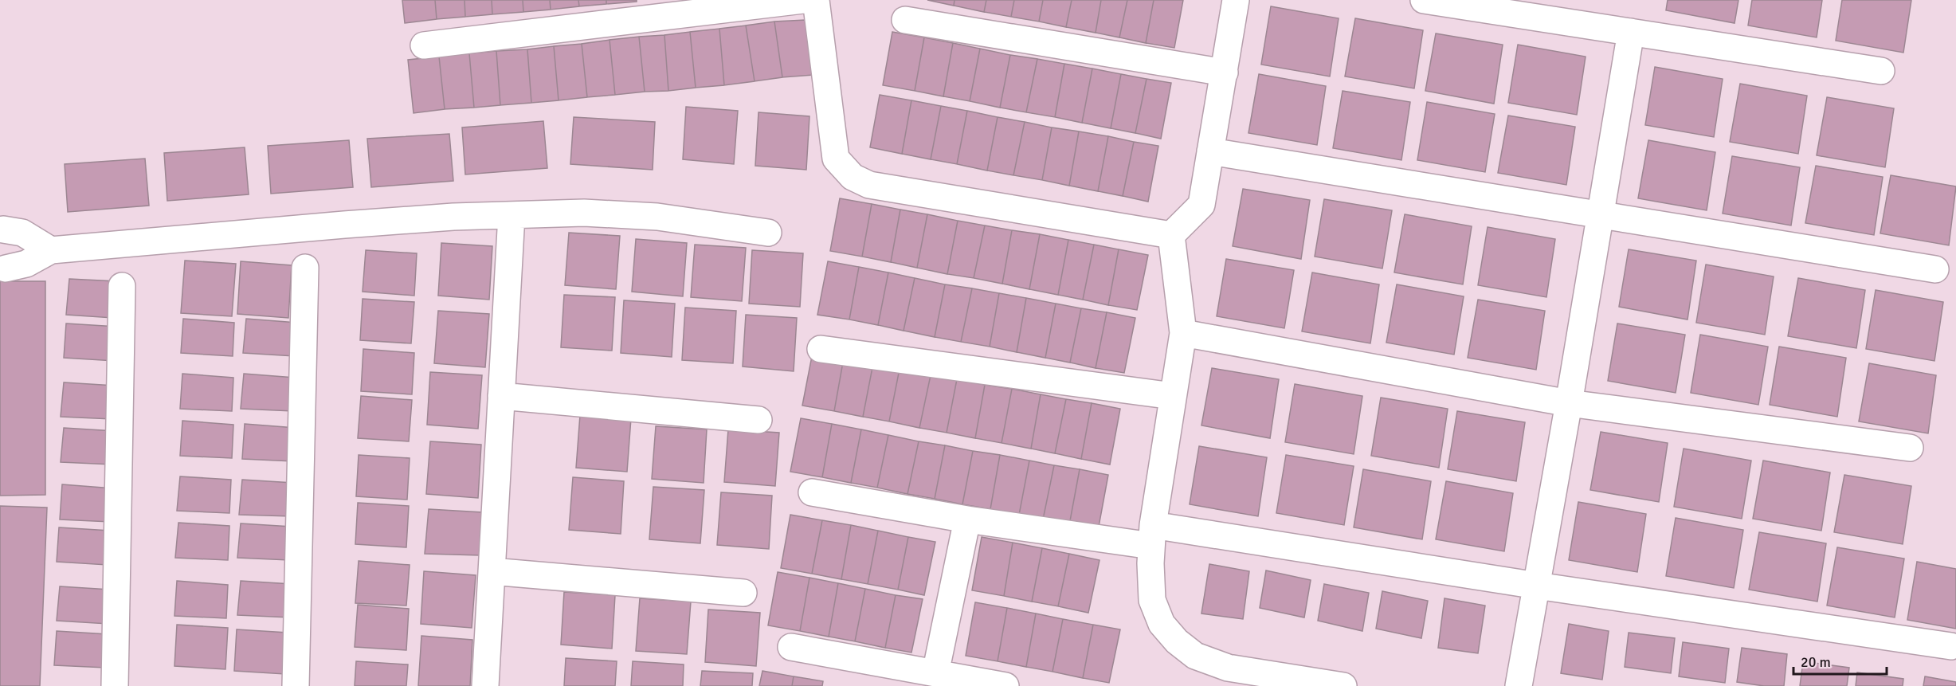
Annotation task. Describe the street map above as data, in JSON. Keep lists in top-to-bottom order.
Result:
{
  "scale_bar": "20 m"
}
